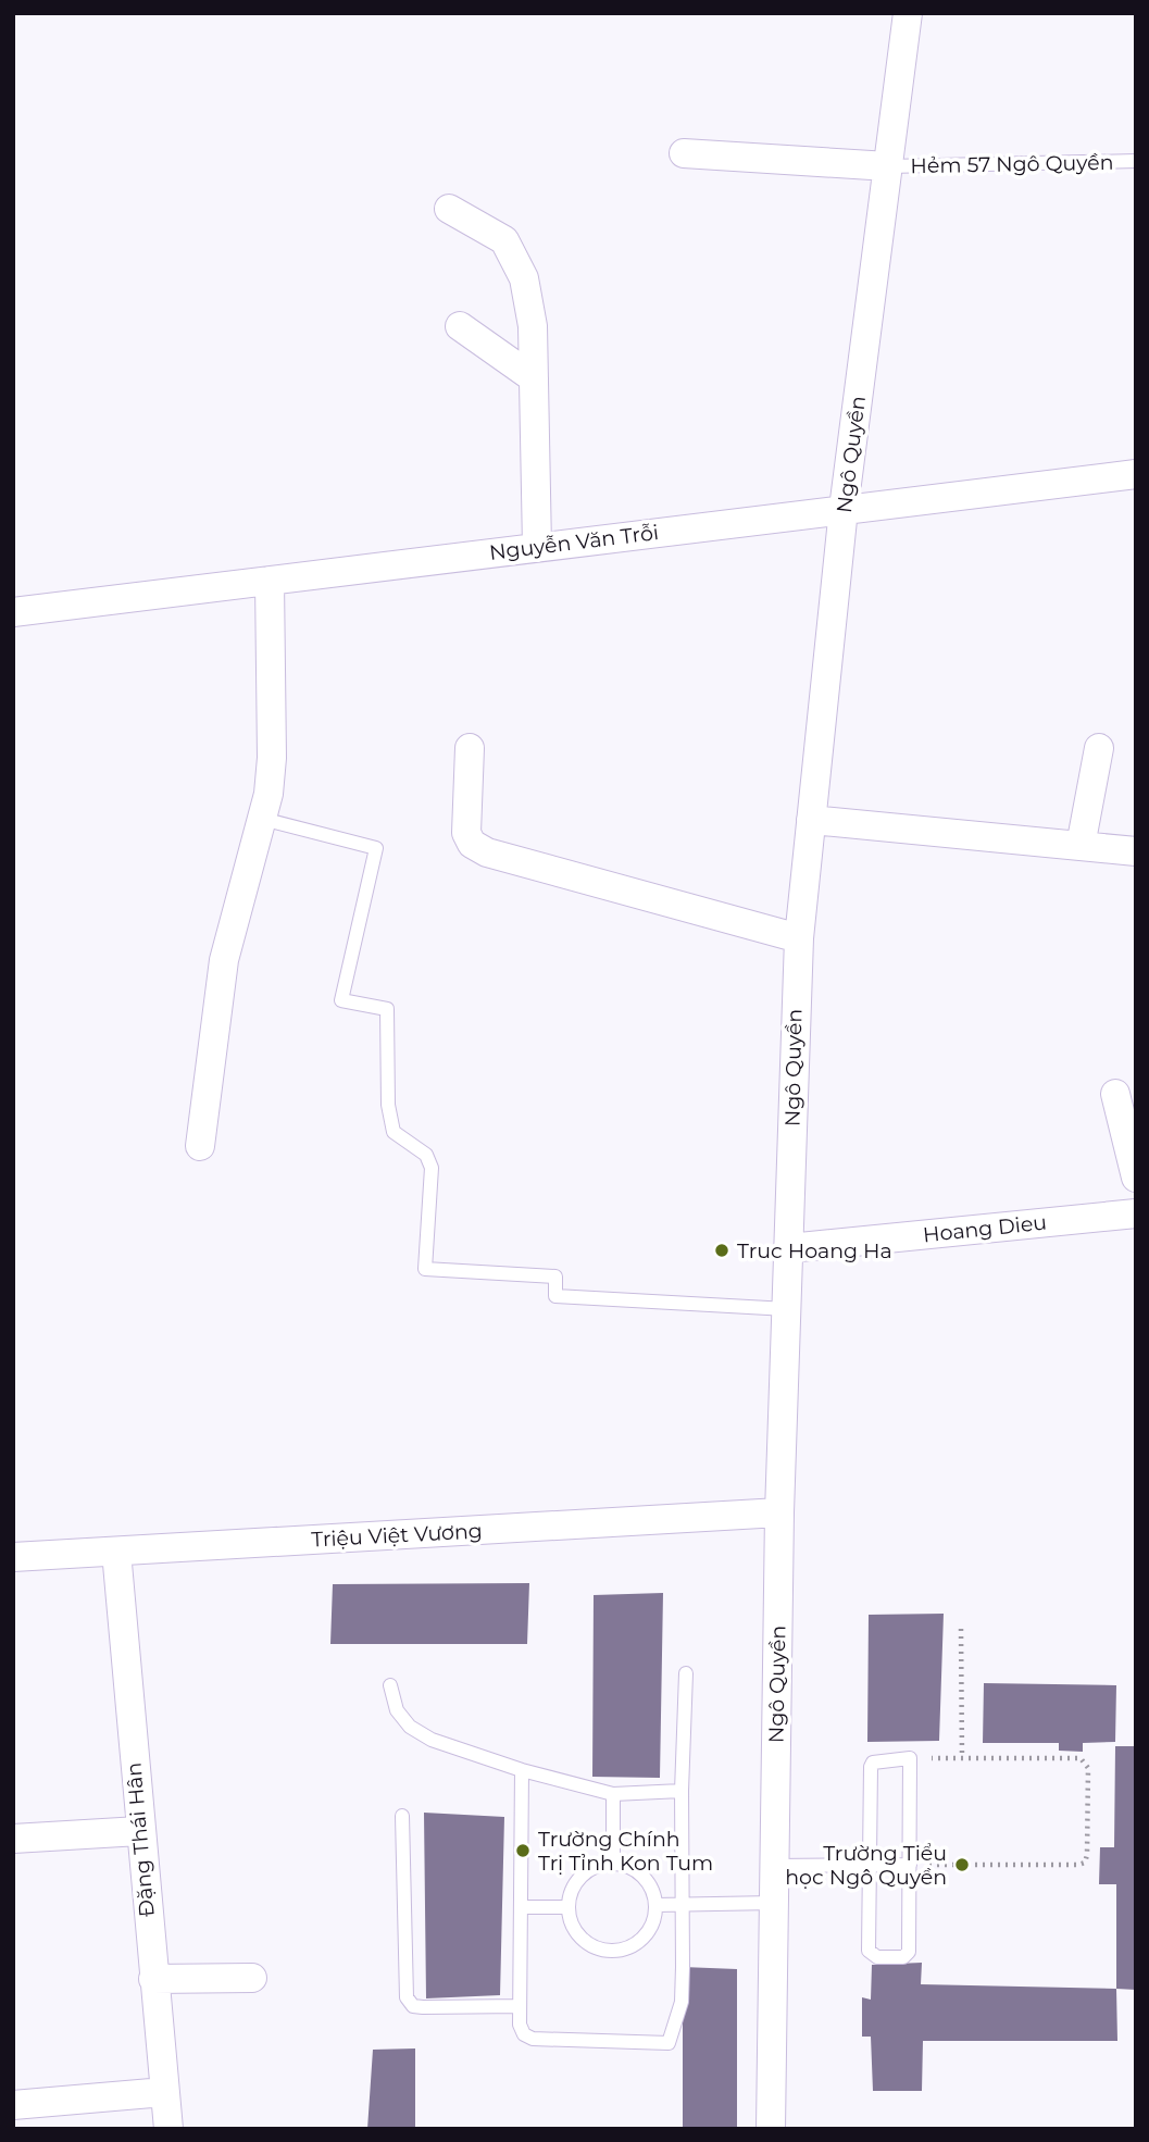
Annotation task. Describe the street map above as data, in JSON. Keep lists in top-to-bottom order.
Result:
{
  "streets": {
    "street": [
      "Ngô Quyền",
      "Nguyễn Văn Trỗi",
      "Hoang Dieu",
      "Triệu Việt Vương",
      "Đặng Thái Hân"
    ],
    "lane": ["Hẻm 57 Ngô Quyền"]
  },
  "crossings": [
    ["Hẻm 57 Ngô Quyền", "Ngô Quyền"],
    ["Ngô Quyền", "Nguyễn Văn Trỗi"],
    ["Ngô Quyền", "Hoang Dieu"],
    ["Ngô Quyền", "Triệu Việt Vương"],
    ["Triệu Việt Vương", "Đặng Thái Hân"]
  ],
  "places": ["Truc Hoang Ha", "Trường Chính Trị Tỉnh Kon Tum", "Trường Tiểu học Ngô Quyền"]
}
